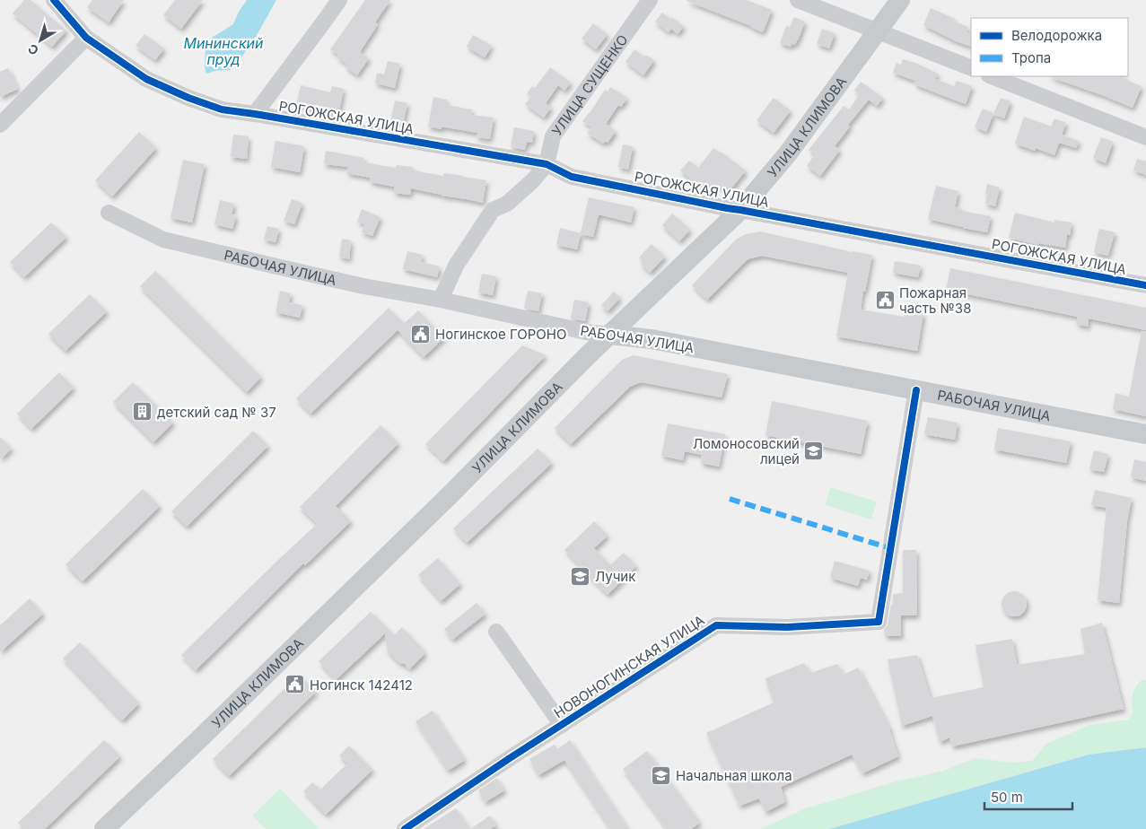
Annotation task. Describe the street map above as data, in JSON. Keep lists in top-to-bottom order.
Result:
{
  "streets": {
    "main road": ["УЛИЦА КЛИМОВА", "РАБОЧАЯ УЛИЦА"],
    "street": ["УЛИЦА СУЩЕНКО", "РОГОЖСКАЯ УЛИЦА", "НОВОНОГИНСКАЯ УЛИЦА"]
  },
  "crossings": [
    ["УЛИЦА СУЩЕНКО", "РОГОЖСКАЯ УЛИЦА"],
    ["УЛИЦА СУЩЕНКО", "РАБОЧАЯ УЛИЦА"],
    ["РОГОЖСКАЯ УЛИЦА", "УЛИЦА КЛИМОВА"],
    ["УЛИЦА КЛИМОВА", "РАБОЧАЯ УЛИЦА"],
    ["РАБОЧАЯ УЛИЦА", "НОВОНОГИНСКАЯ УЛИЦА"]
  ],
  "water": ["Мининский пруд"],
  "places": {
    "public building": ["Пожарная часть №38", "Ногинское ГОРОНО", "Ногинск 142412"],
    "building": ["детский сад № 37"],
    "school or university": ["Ломоносовский лицей", "Лучик", "Начальная школа"]
  },
  "legend": ["Велодорожка", "Тропа"],
  "scale_bar": "50 m",
  "north": "bottom left"
}
